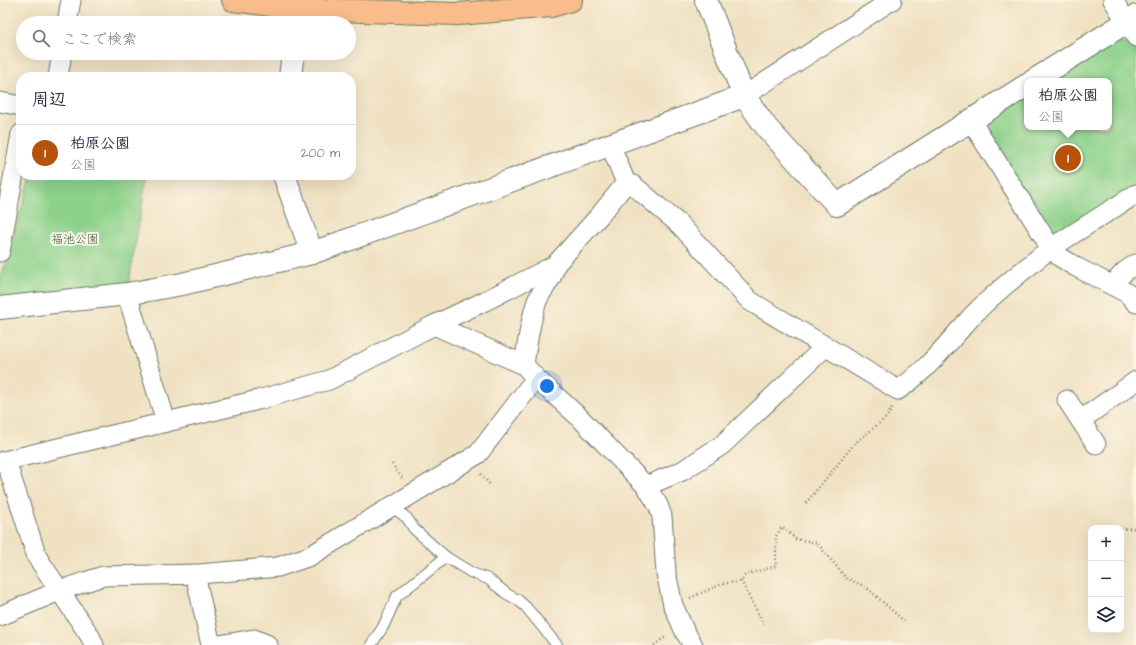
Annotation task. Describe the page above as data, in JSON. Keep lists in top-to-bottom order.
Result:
{
  "parks": ["福池公園"],
  "page": {
    "search": "ここで検索",
    "heading": "周辺",
    "popup": ["柏原公園", "公園"],
    "list": [
      {
        "mark": "1",
        "name": "柏原公園",
        "note": "公園",
        "value": "200 m"
      }
    ],
    "pins": "1",
    "map_buttons": ["+", "−"]
  }
}
